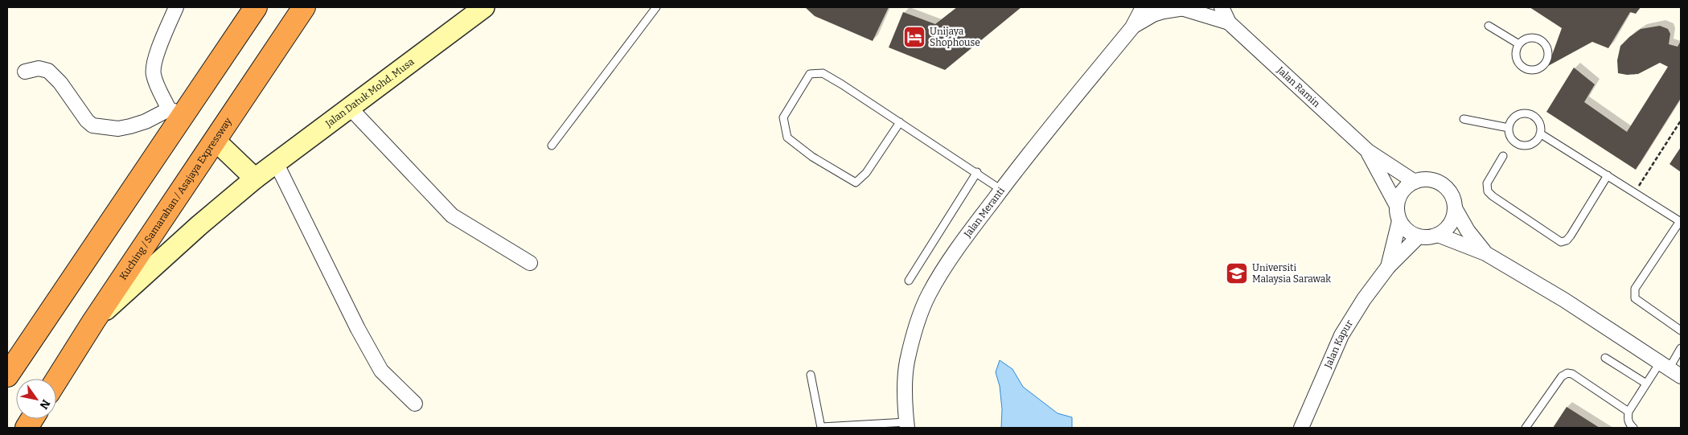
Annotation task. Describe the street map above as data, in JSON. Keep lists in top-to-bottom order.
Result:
{
  "streets": {
    "highway": ["Kuching / Samarahan / Asajaya Expressway"],
    "street": [
      "Jalan Ramin",
      "Jalan Datuk Mohd. Musa",
      "Jalan Meranti",
      "Jalan Kapur"
    ]
  },
  "crossings": [
    ["Jalan Ramin", "Jalan Kapur"],
    ["Jalan Datuk Mohd. Musa", "Kuching / Samarahan / Asajaya Expressway"]
  ],
  "places": {
    "hotel": ["Unijaya Shophouse"],
    "school or university": ["Universiti Malaysia Sarawak"]
  },
  "north": "bottom right"
}
